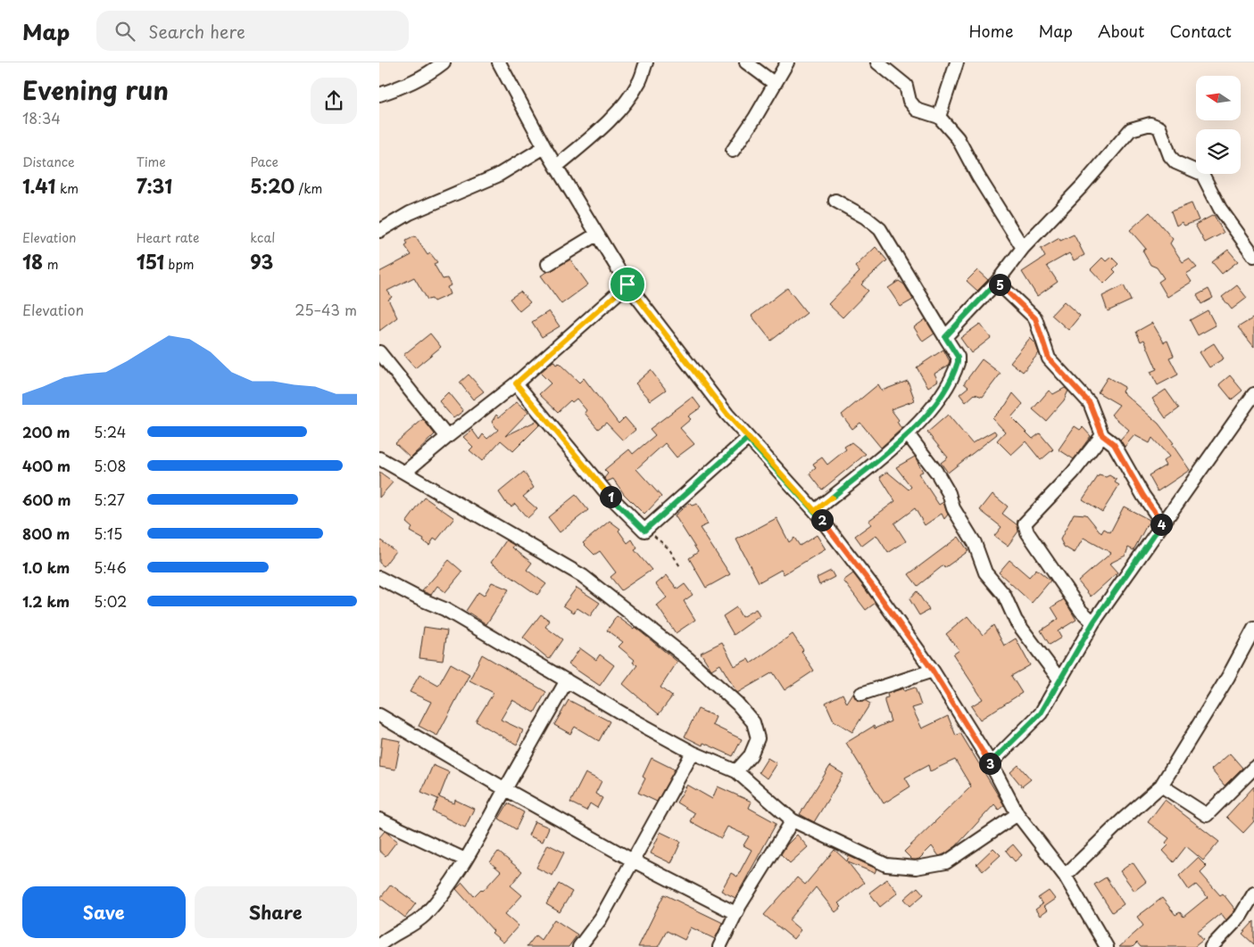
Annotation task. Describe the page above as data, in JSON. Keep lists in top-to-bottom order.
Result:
{
  "north": "left",
  "page": {
    "header": "Map",
    "search": "Search here",
    "nav": [
      "Home",
      "Map",
      "About",
      "Contact"
    ],
    "heading": ["Evening run", "18:34"],
    "stats": [
      ["Distance", "1.41 km"],
      ["Time", "7:31"],
      ["Pace", "5:20 /km"],
      ["Elevation", "18 m"],
      ["Heart rate", "151 bpm"],
      ["kcal", "93"]
    ],
    "pins": [
      "5",
      "1",
      "2",
      "4",
      "3"
    ],
    "chart": ["Elevation", "25–43 m"],
    "list": [
      {
        "name": "200 m",
        "note": "5:24"
      },
      {
        "name": "400 m",
        "note": "5:08"
      },
      {
        "name": "600 m",
        "note": "5:27"
      },
      {
        "name": "800 m",
        "note": "5:15"
      },
      {
        "name": "1.0 km",
        "note": "5:46"
      },
      {
        "name": "1.2 km",
        "note": "5:02"
      }
    ],
    "buttons": ["Save", "Share"]
  }
}
